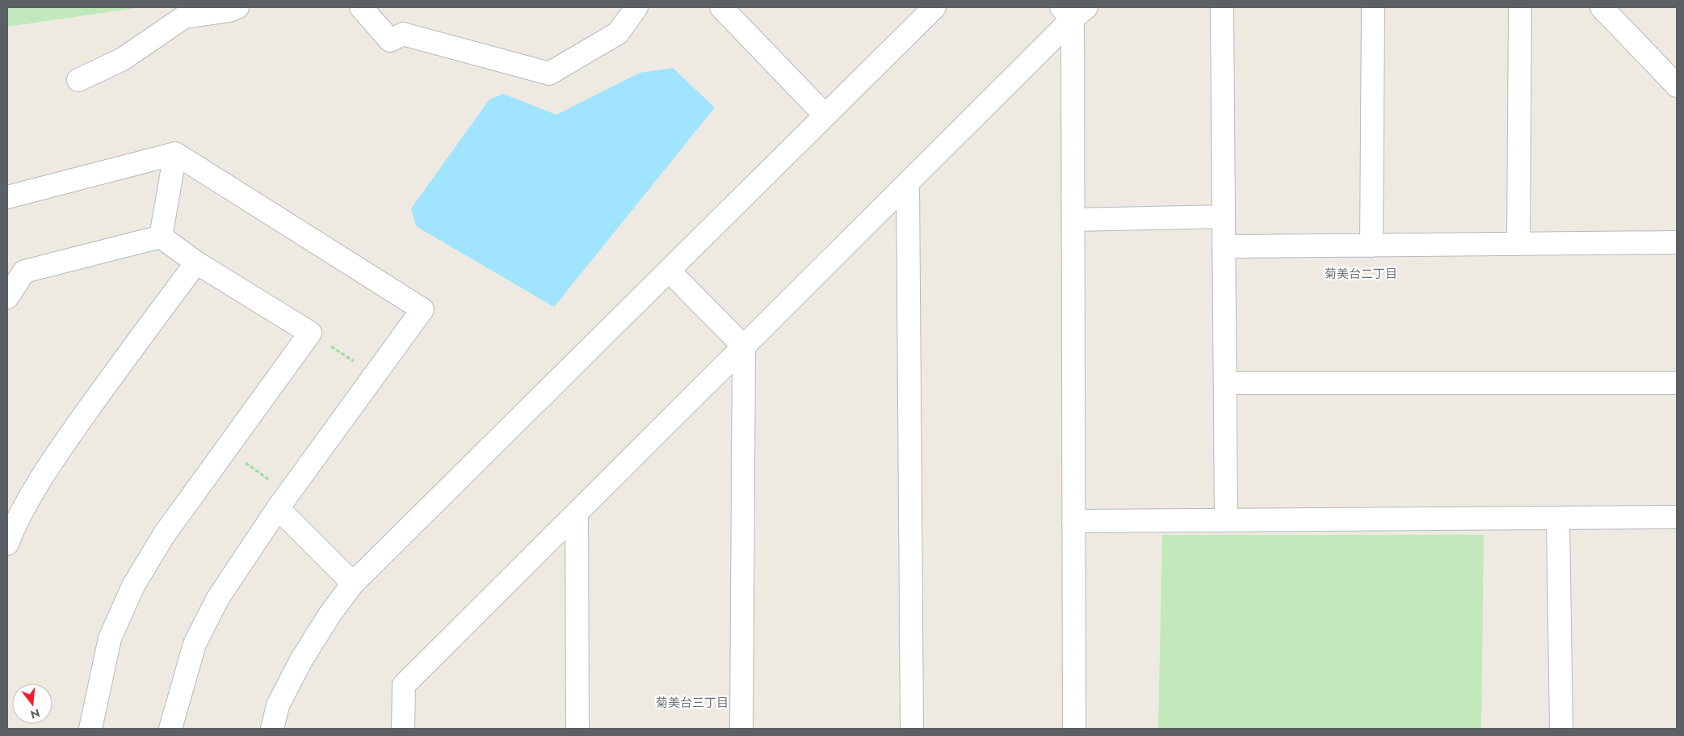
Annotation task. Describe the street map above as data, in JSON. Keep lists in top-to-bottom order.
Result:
{
  "districts": ["菊美台二丁目", "菊美台三丁目"],
  "north": "bottom"
}
